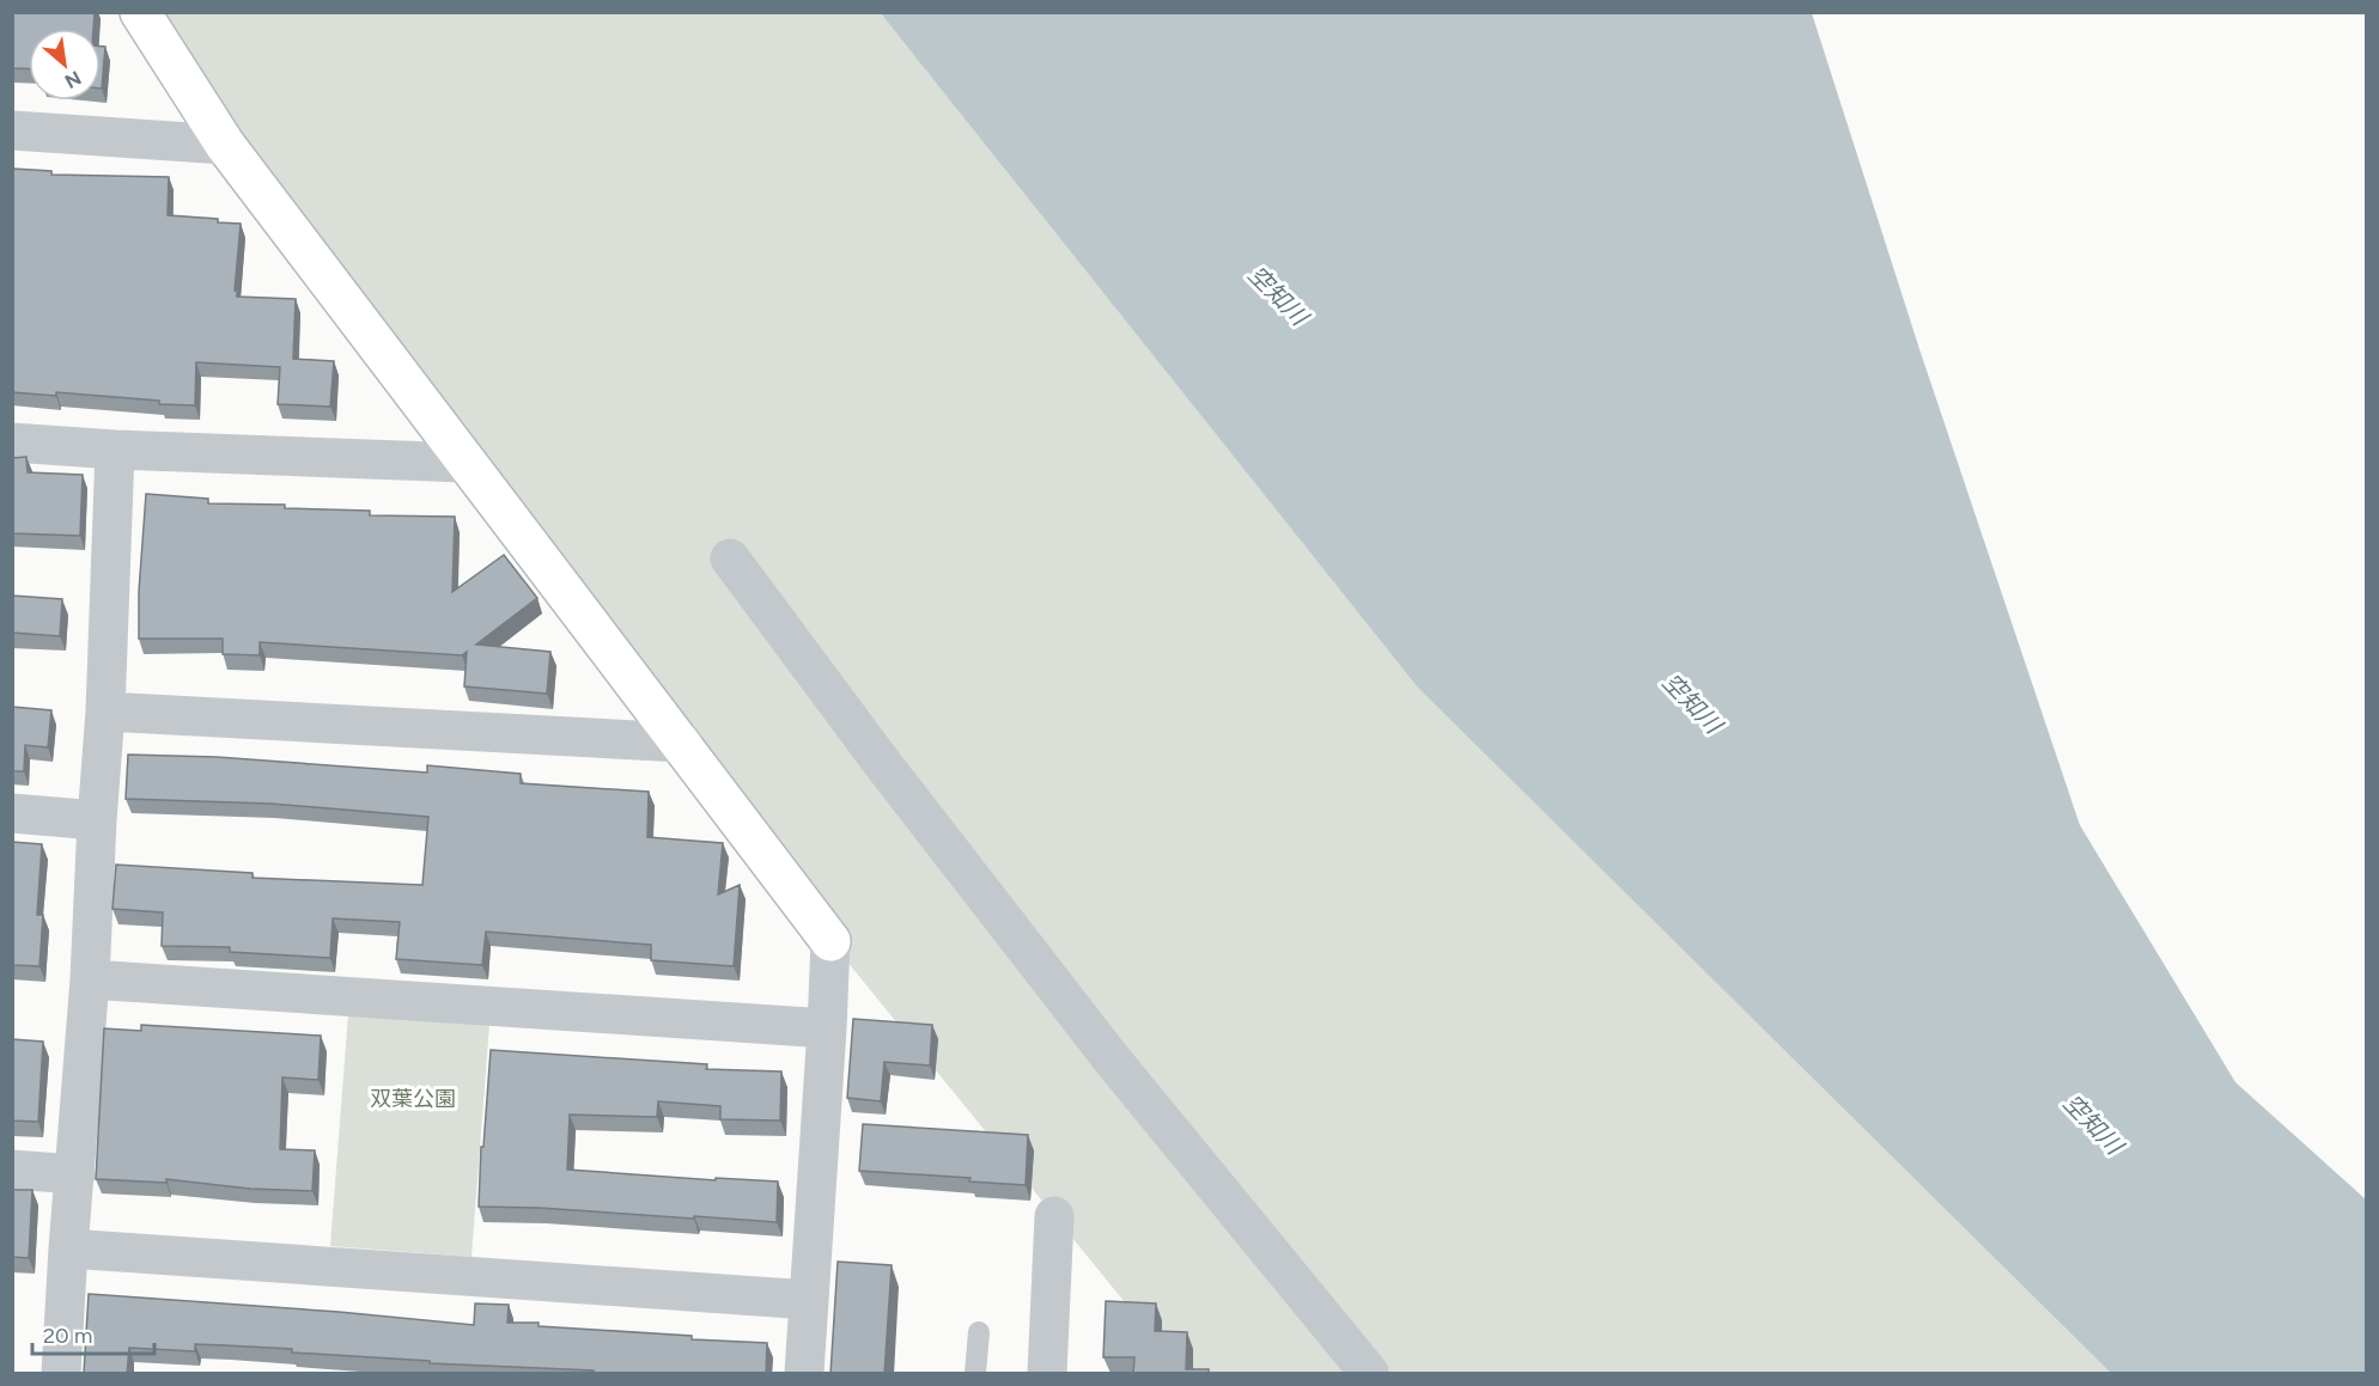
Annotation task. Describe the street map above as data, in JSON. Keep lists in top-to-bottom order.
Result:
{
  "water": ["空知川"],
  "parks": ["双葉公園"],
  "scale_bar": "20 m",
  "north": "bottom right"
}
